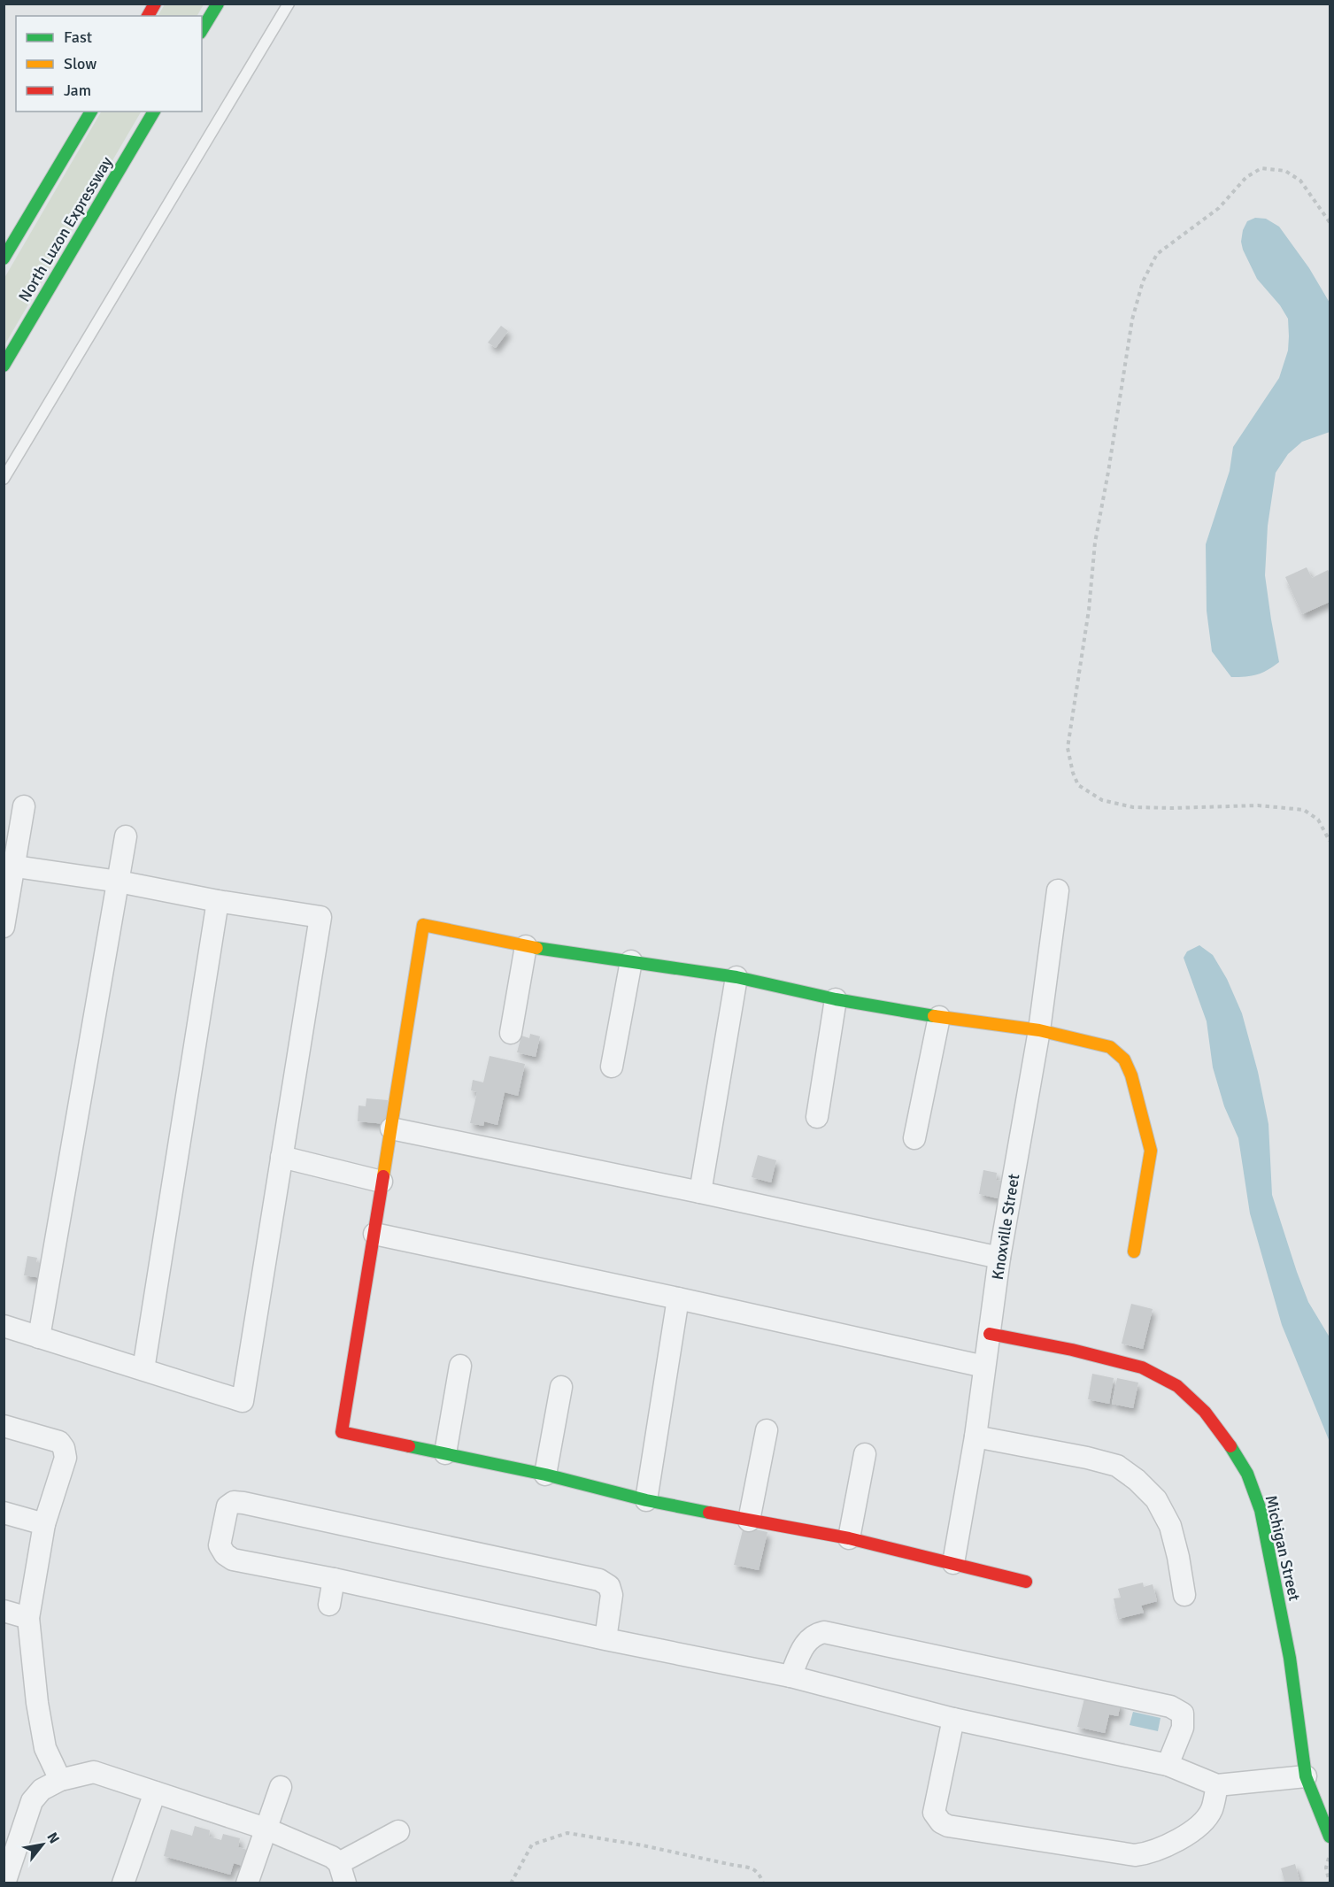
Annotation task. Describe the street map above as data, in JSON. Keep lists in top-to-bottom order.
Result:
{
  "streets": {
    "main road": ["North Luzon Expressway", "Michigan Street"],
    "street": ["Knoxville Street"]
  },
  "crossings": [
    ["Knoxville Street", "Michigan Street"]
  ],
  "legend": ["Fast", "Slow", "Jam"],
  "north": "top right"
}
